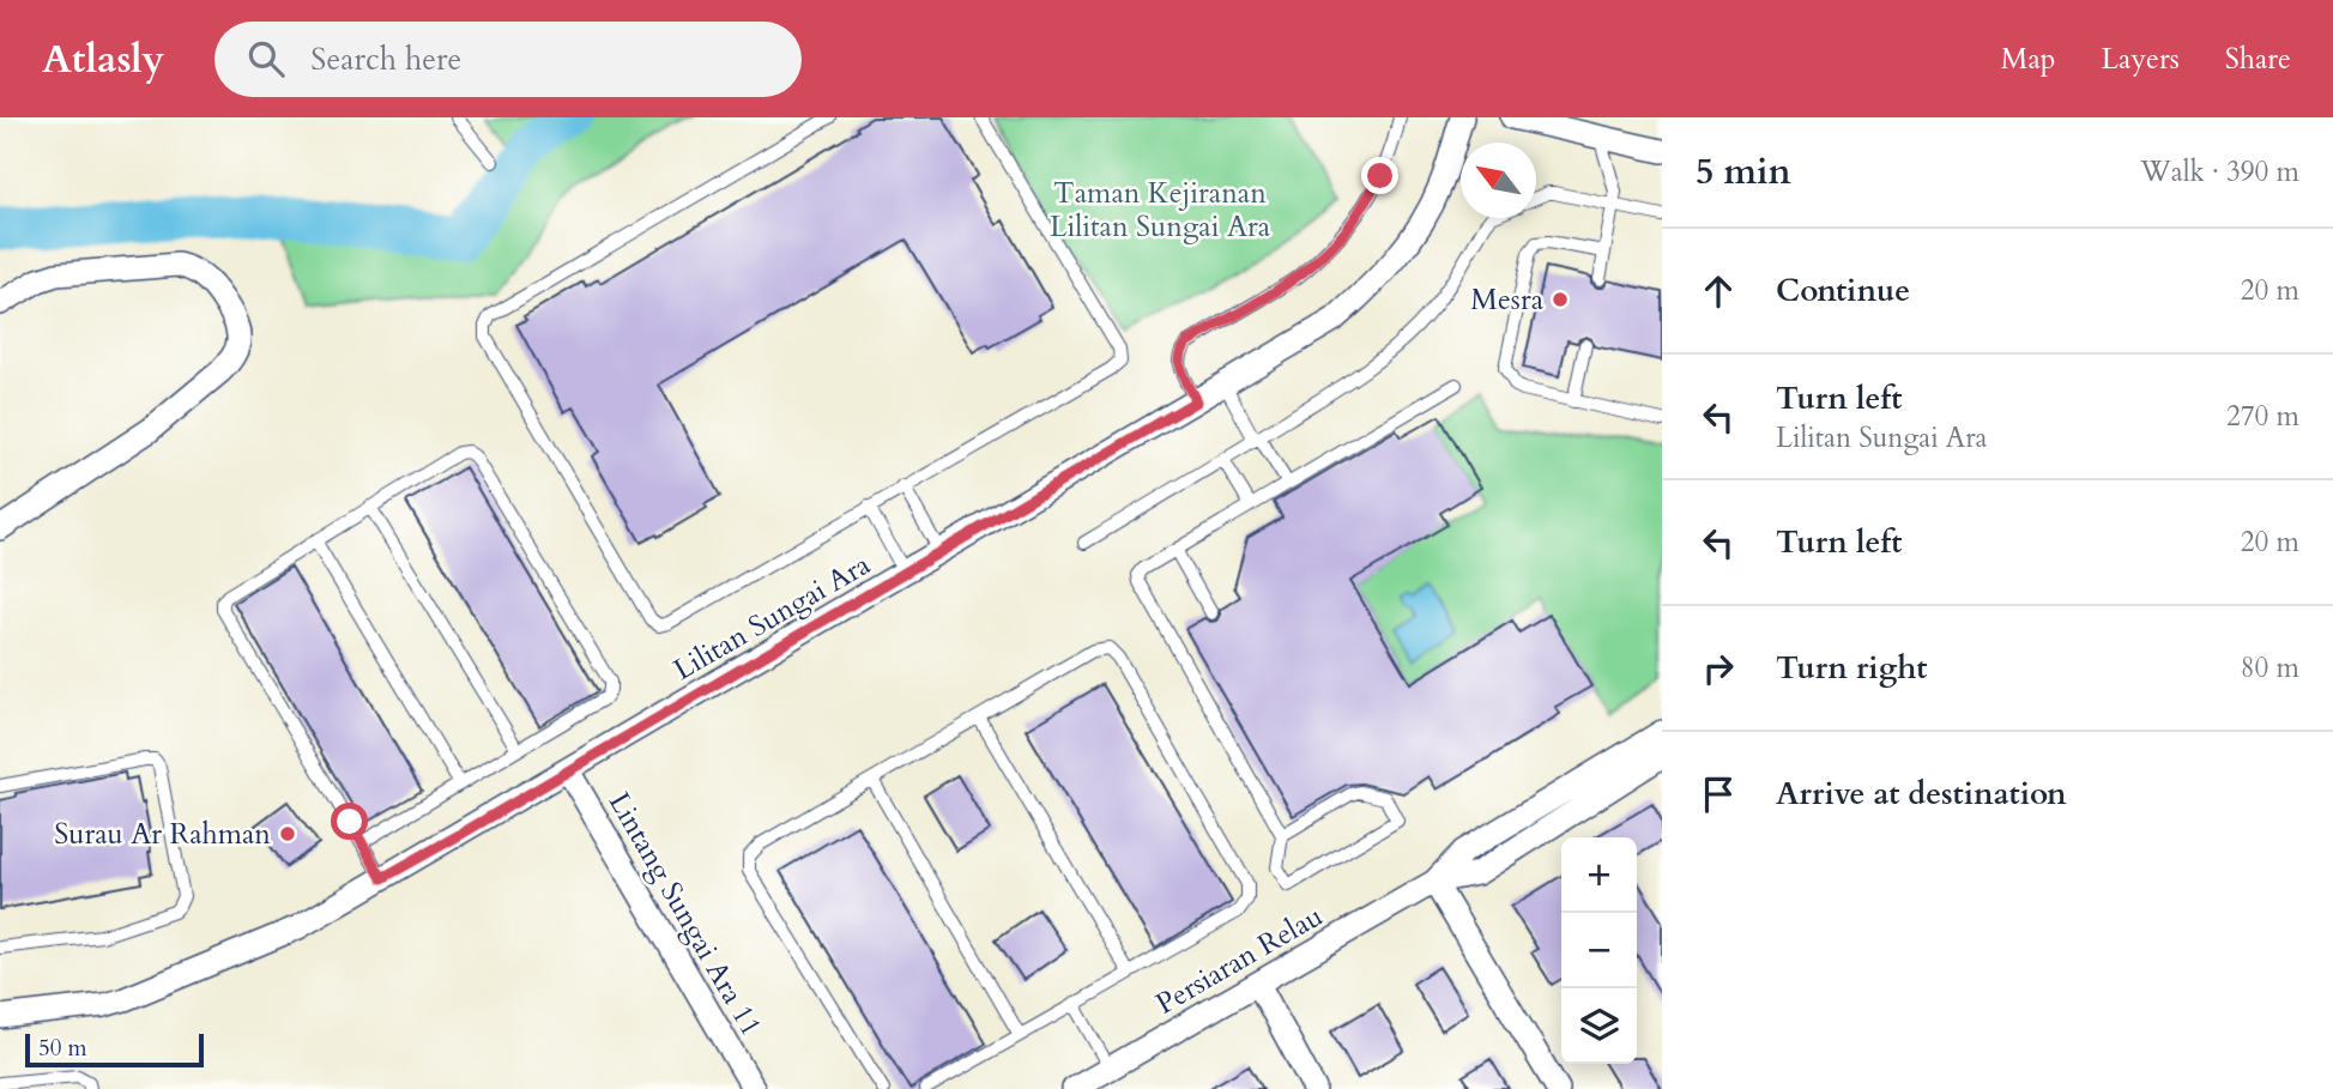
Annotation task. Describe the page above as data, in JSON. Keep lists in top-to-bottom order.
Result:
{
  "streets": {
    "street": ["Lilitan Sungai Ara", "Lintang Sungai Ara 11", "Persiaran Relau"]
  },
  "crossings": [
    ["Lilitan Sungai Ara", "Lintang Sungai Ara 11"]
  ],
  "parks": ["Taman Kejiranan Lilitan Sungai Ara"],
  "places": ["Mesra", "Surau Ar Rahman"],
  "scale_bar": "50 m",
  "north": "top left",
  "page": {
    "header": "Atlasly",
    "search": "Search here",
    "nav": ["Map", "Layers", "Share"],
    "heading": ["5 min", "Walk · 390 m"],
    "list": [
      ["Continue", "20 m"],
      ["Turn left", "Lilitan Sungai Ara", "270 m"],
      ["Turn left", "20 m"],
      ["Turn right", "80 m"],
      "Arrive at destination"
    ],
    "map_buttons": ["+", "−"],
    "scale": "50 m"
  }
}
